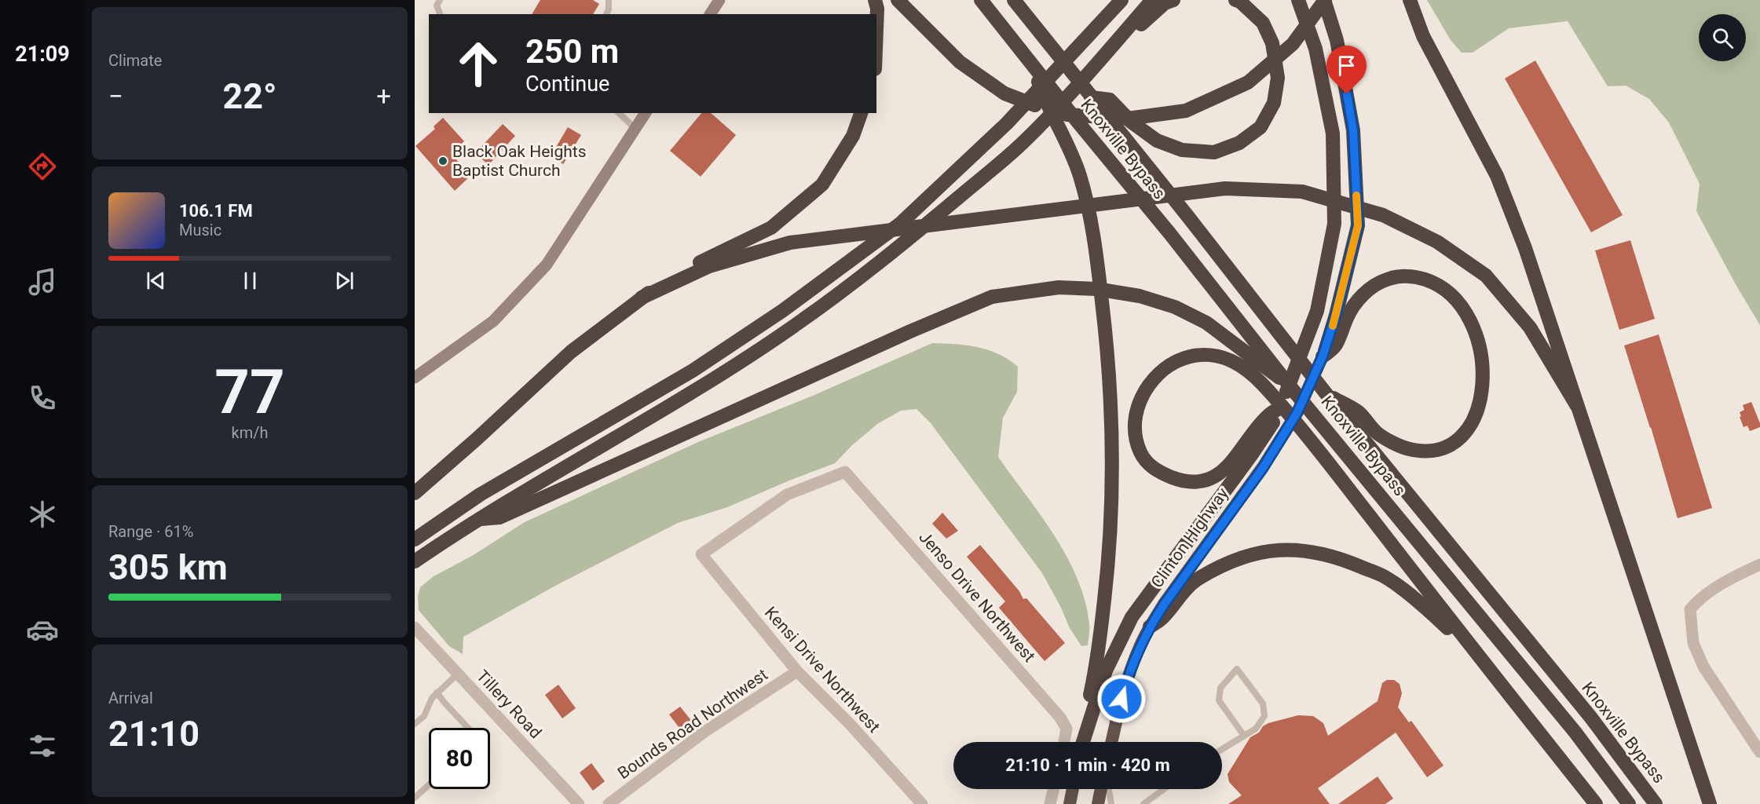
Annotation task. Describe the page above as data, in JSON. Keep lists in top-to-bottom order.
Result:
{
  "streets": {
    "highway": ["Knoxville Bypass", "Clinton Highway"],
    "street": [
      "Jenso Drive Northwest",
      "Kensi Drive Northwest",
      "Tillery Road",
      "Bounds Road Northwest"
    ]
  },
  "crossings": [
    ["Jenso Drive Northwest", "Kensi Drive Northwest"],
    ["Kensi Drive Northwest", "Bounds Road Northwest"]
  ],
  "places": ["Black Oak Heights Baptist Church"],
  "page": {
    "tabs": "21:09",
    "tile": [
      "Climate",
      ["77", "km/h"],
      ["Range · 61%", "305 km"],
      ["Arrival", "21:10"]
    ],
    "turn": ["250 m", "Continue"],
    "heat": ["−", "22°", "+"],
    "song": ["106.1 FM", "Music"],
    "limit": "80",
    "trip": "21:10 · 1 min · 420 m"
  }
}
